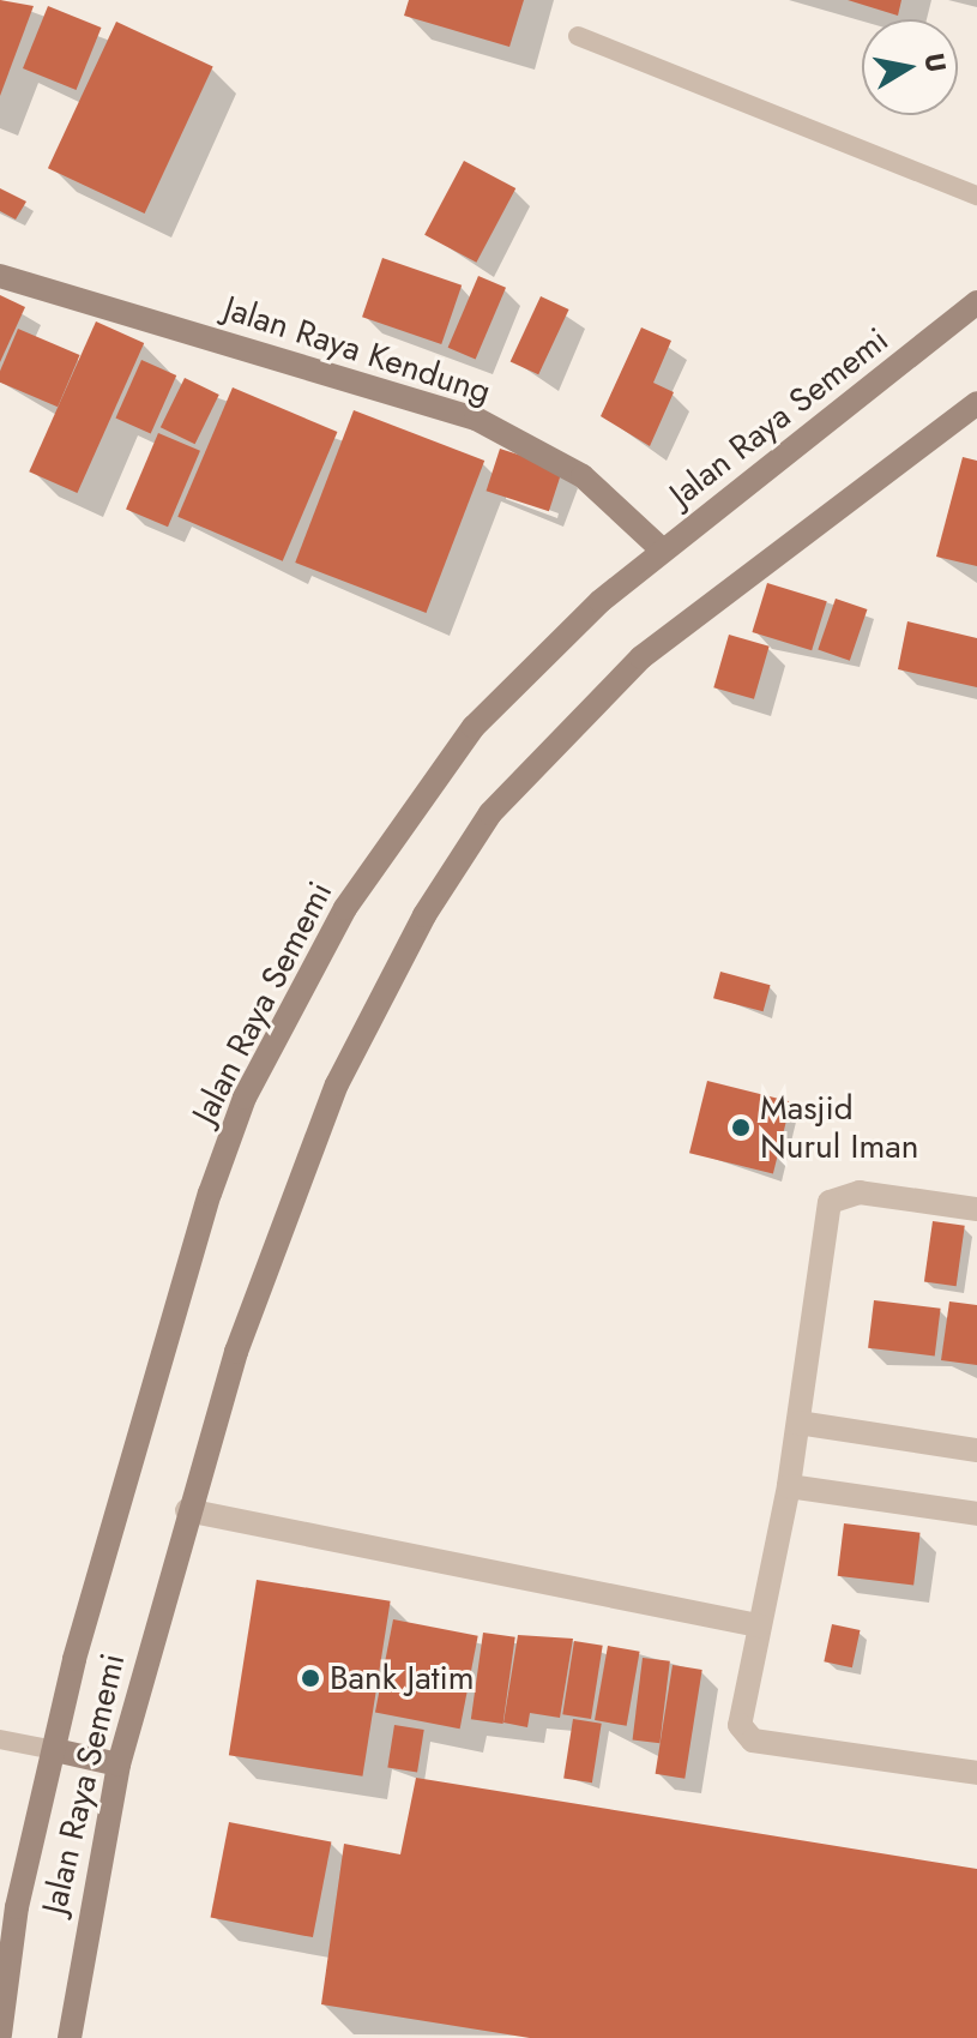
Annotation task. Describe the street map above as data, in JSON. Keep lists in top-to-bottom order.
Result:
{
  "streets": {
    "main road": ["Jalan Raya Kendung", "Jalan Raya Sememi"]
  },
  "crossings": [
    ["Jalan Raya Kendung", "Jalan Raya Sememi"]
  ],
  "places": ["Masjid Nurul Iman", "Bank Jatim"],
  "north": "right"
}
